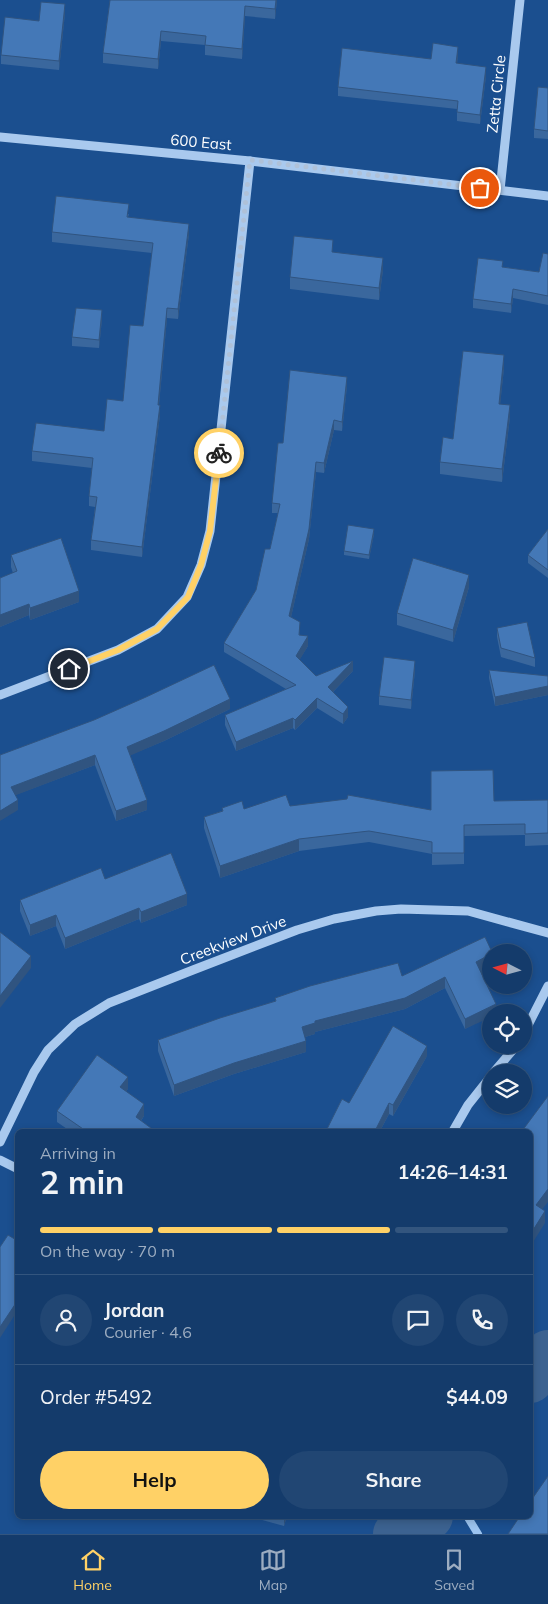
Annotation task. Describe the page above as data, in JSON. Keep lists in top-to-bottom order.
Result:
{
  "streets": {
    "street": ["Zetta Circle", "600 East", "Creekview Drive"]
  },
  "crossings": [
    ["Zetta Circle", "600 East"]
  ],
  "north": "left",
  "page": {
    "heading": ["2 min", "Arriving in", "14:26–14:31"],
    "panel": [
      "Jordan",
      "Courier · 4.6",
      "Order #5492",
      "$44.09"
    ],
    "bar": "On the way · 70 m",
    "buttons": ["Help", "Share"],
    "tabs": ["Home", "Map", "Saved"]
  }
}
